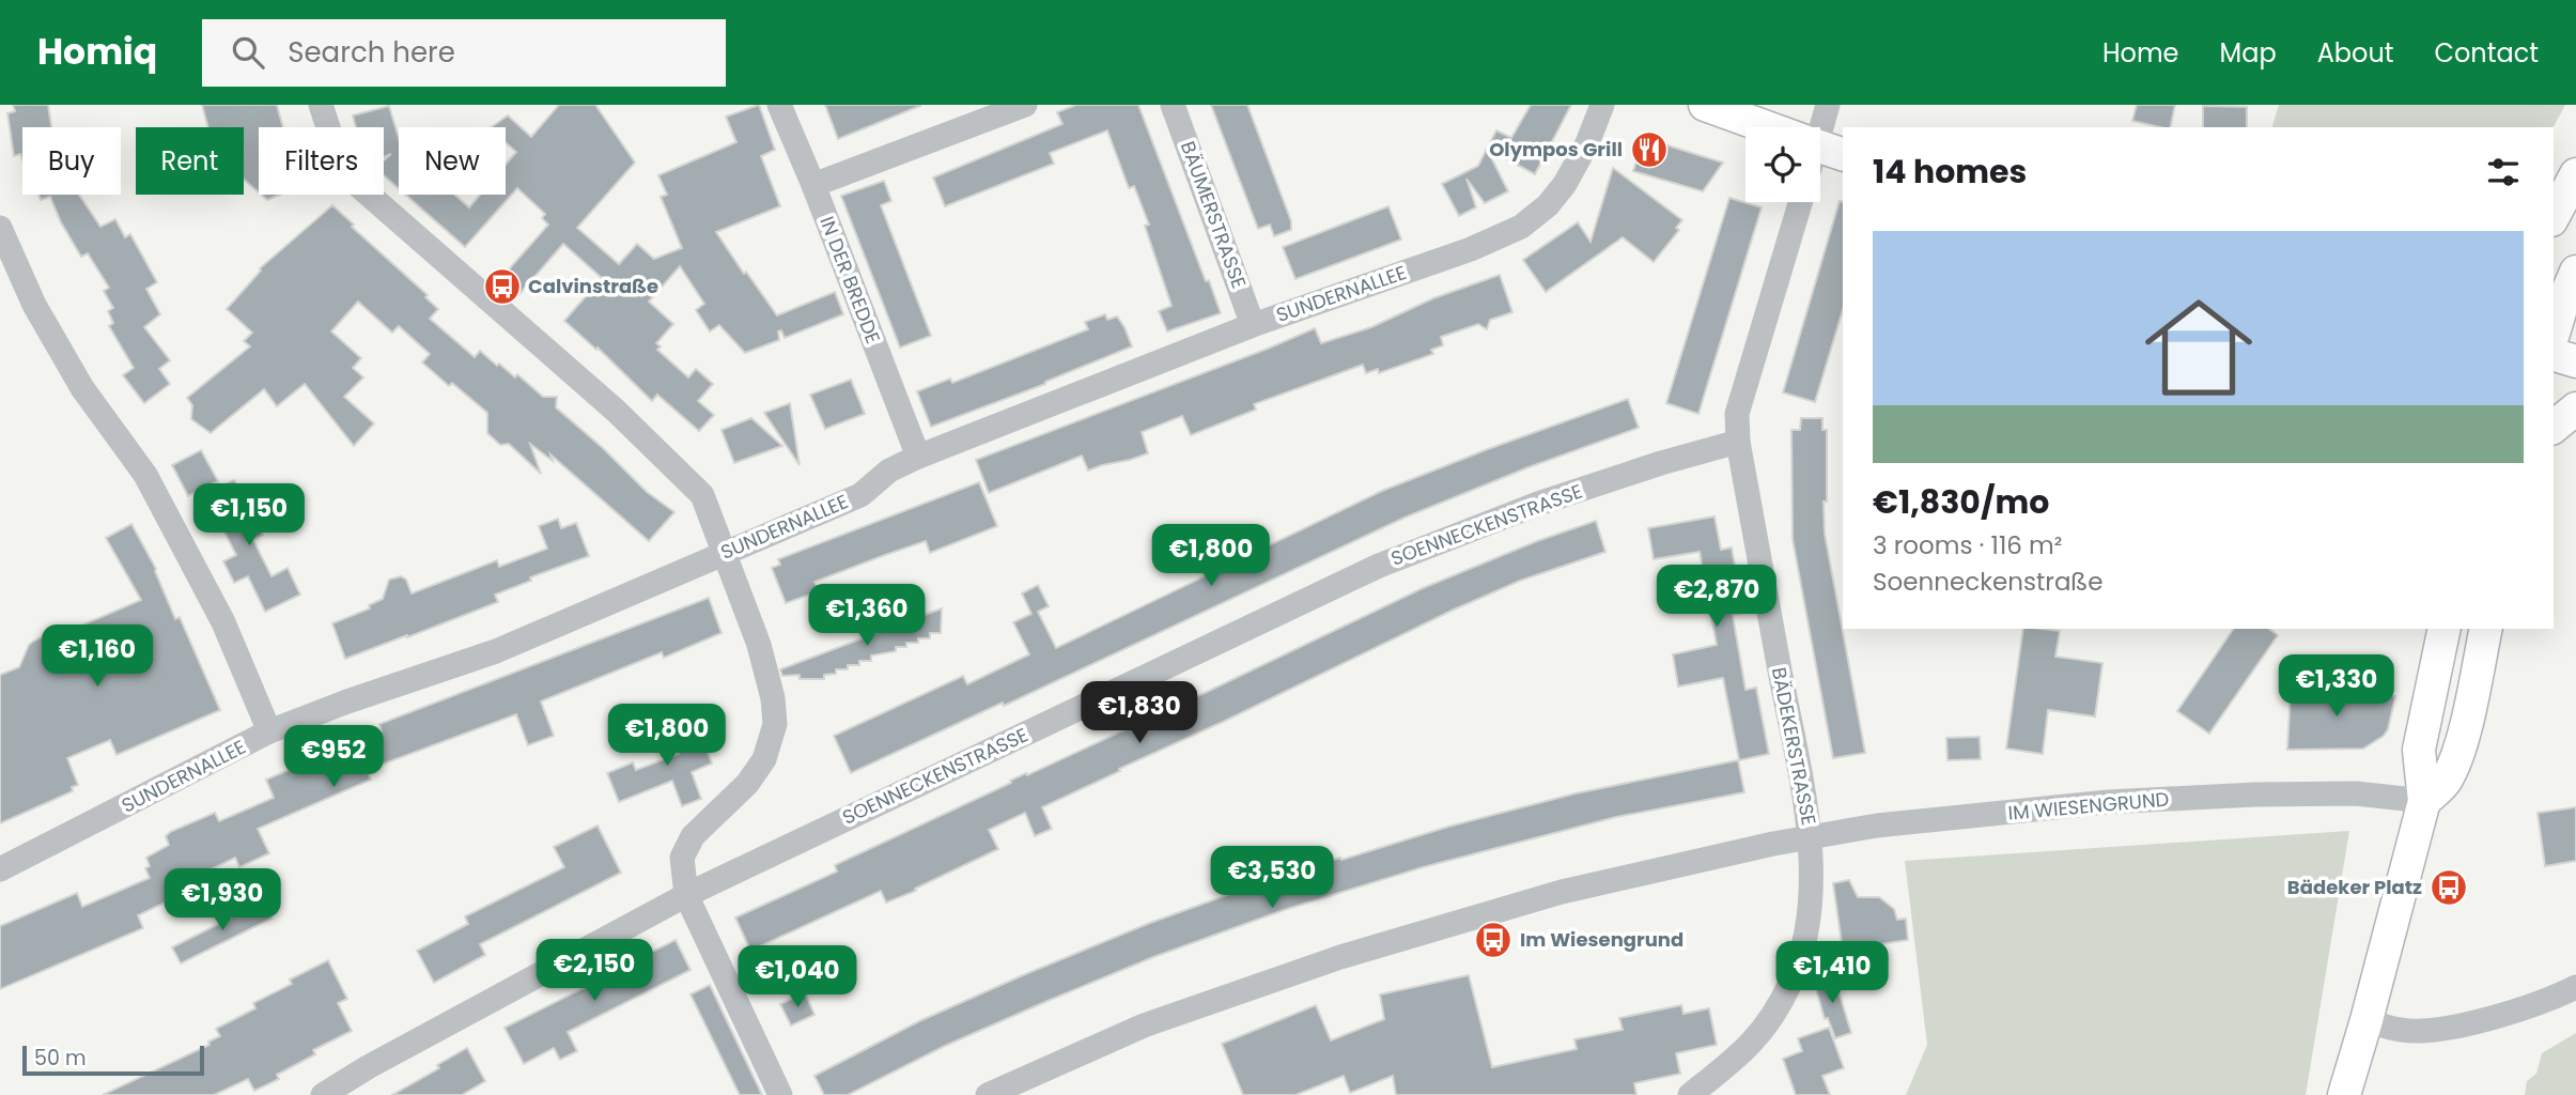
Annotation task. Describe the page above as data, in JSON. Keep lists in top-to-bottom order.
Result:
{
  "streets": {
    "street": [
      "BÄUMERSTRASSE",
      "IN DER BREDDE",
      "SUNDERNALLEE",
      "SOENNECKENSTRASSE",
      "BÄDEKERSTRASSE",
      "IM WIESENGRUND"
    ]
  },
  "crossings": [
    ["BÄUMERSTRASSE", "SUNDERNALLEE"],
    ["IN DER BREDDE", "SUNDERNALLEE"],
    ["SOENNECKENSTRASSE", "BÄDEKERSTRASSE"],
    ["BÄDEKERSTRASSE", "IM WIESENGRUND"]
  ],
  "places": {
    "restaurant": ["Olympos Grill"],
    "bus stop": ["Calvinstraße", "Bädeker Platz", "Im Wiesengrund"]
  },
  "scale_bar": "50 m",
  "page": {
    "header": "Homiq",
    "search": "Search here",
    "nav": [
      "Home",
      "Map",
      "About",
      "Contact"
    ],
    "chip": [
      "Buy",
      "Rent",
      "Filters",
      "New"
    ],
    "heading": "14 homes",
    "list": [
      {
        "name": "€1,830/mo",
        "note": "3 rooms · 116 m² · Soenneckenstraße"
      }
    ],
    "price": [
      "€1,150",
      "€1,800",
      "€2,870",
      "€1,360",
      "€1,160",
      "€1,330",
      "€1,830",
      "€1,800",
      "€952",
      "€3,530",
      "€1,930",
      "€2,150",
      "€1,410",
      "€1,040"
    ],
    "scale": "50 m"
  }
}
